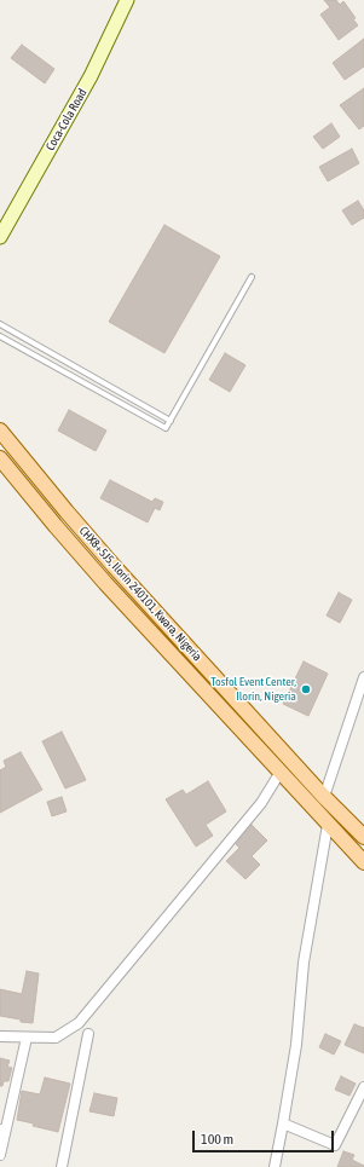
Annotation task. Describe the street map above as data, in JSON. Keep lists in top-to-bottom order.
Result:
{
  "streets": {
    "main road": ["CHX8+5J5, Ilorin 240101, Kwara, Nigeria"],
    "street": ["Coca-Cola Road"]
  },
  "places": ["Tosfol Event Center, Ilorin, Nigeria"],
  "scale_bar": "100 m"
}
